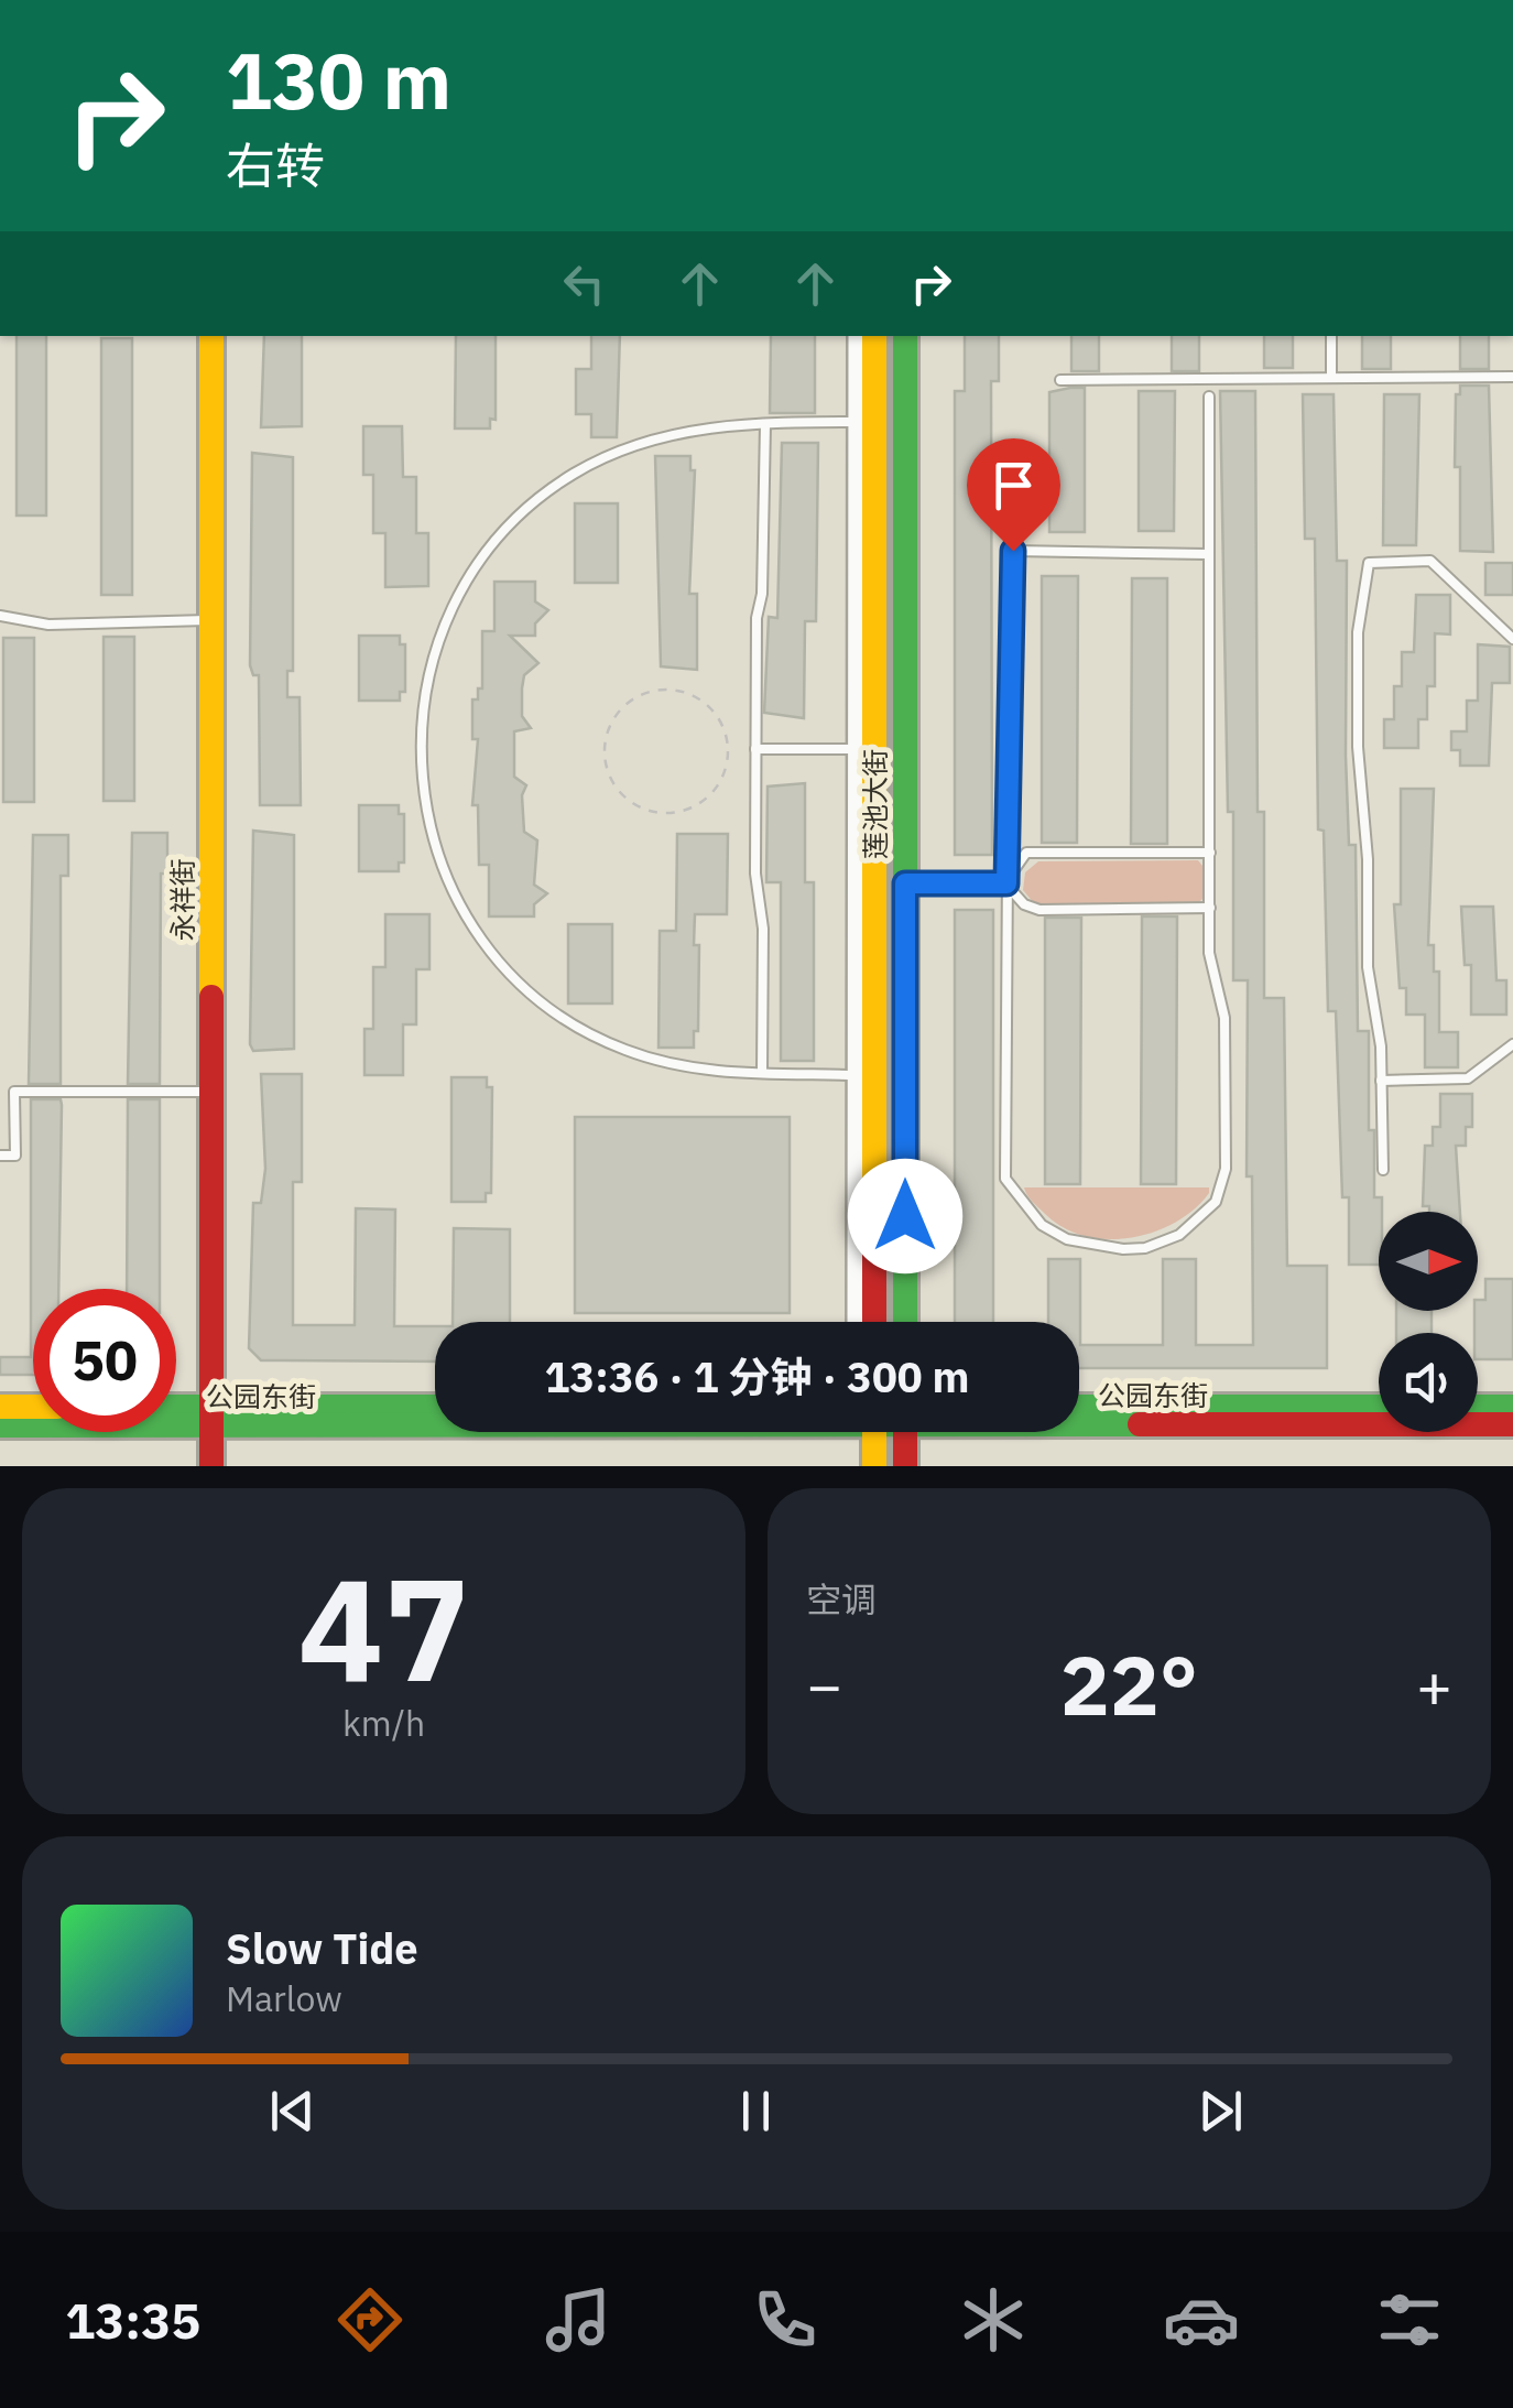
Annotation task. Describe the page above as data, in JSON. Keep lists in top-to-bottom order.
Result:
{
  "streets": {
    "street": ["莲池大街", "永祥街", "公园东街"]
  },
  "crossings": [
    ["永祥街", "公园东街"]
  ],
  "north": "right",
  "page": {
    "turn": ["130 m", "右转"],
    "limit": "50",
    "trip": "13:36 · 1 分钟 · 300 m",
    "tile": [
      ["47", "km/h"],
      "空调"
    ],
    "heat": ["−", "22°", "+"],
    "song": ["Slow Tide", "Marlow"],
    "tabs": "13:35"
  }
}
